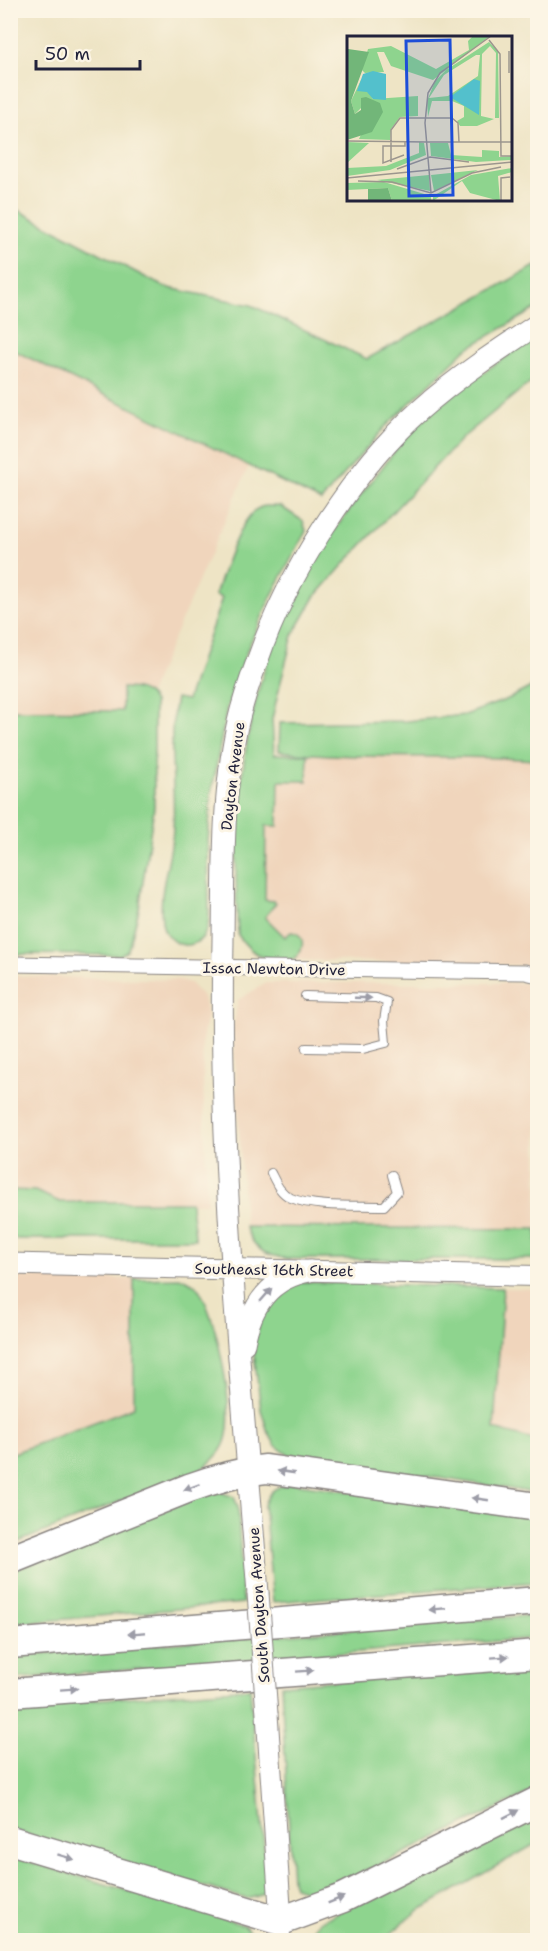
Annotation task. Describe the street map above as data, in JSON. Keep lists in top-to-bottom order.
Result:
{
  "streets": {
    "main road": ["Dayton Avenue", "Southeast 16th Street", "South Dayton Avenue"],
    "street": ["Issac Newton Drive"]
  },
  "crossings": [
    ["Dayton Avenue", "Issac Newton Drive"],
    ["Dayton Avenue", "Southeast 16th Street"],
    ["Dayton Avenue", "South Dayton Avenue"],
    ["Southeast 16th Street", "South Dayton Avenue"]
  ],
  "scale_bar": "50 m"
}
